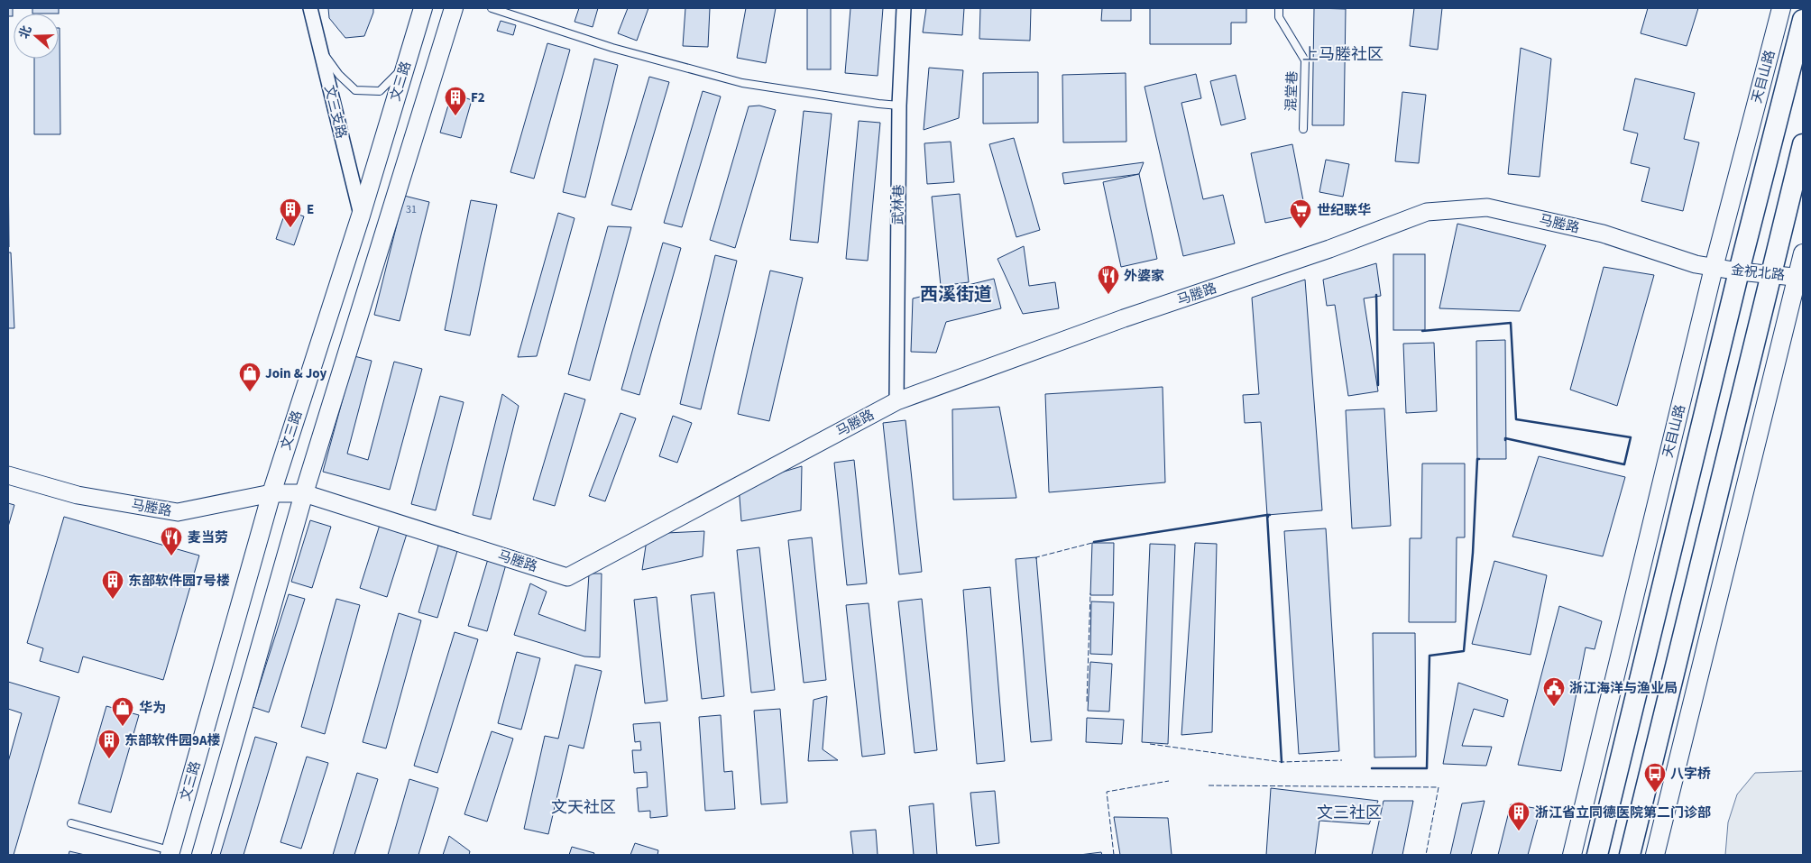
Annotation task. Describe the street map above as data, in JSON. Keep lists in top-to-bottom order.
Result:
{
  "streets": {
    "main road": ["天目山路", "文三路"],
    "street": [
      "文三支路",
      "武林巷",
      "马塍路",
      "金祝北路"
    ],
    "lane": ["混堂巷"]
  },
  "crossings": [
    ["天目山路", "马塍路"],
    ["天目山路", "金祝北路"],
    ["文三路", "文三支路"],
    ["文三路", "马塍路"],
    ["武林巷", "马塍路"],
    ["马塍路", "金祝北路"]
  ],
  "districts": [
    "上马塍社区",
    "西溪街道",
    "文天社区",
    "文三社区"
  ],
  "places": {
    "building": [
      "F2",
      "E",
      "东部软件园7号楼",
      "东部软件园9A楼",
      "浙江省立同德医院第二门诊部"
    ],
    "supermarket": ["世纪联华"],
    "restaurant": ["外婆家", "麦当劳"],
    "shop": ["Join & Joy", "华为"],
    "public building": ["浙江海洋与渔业局"],
    "bus stop": ["八字桥"]
  },
  "house_numbers": ["31"],
  "north": "left"
}
